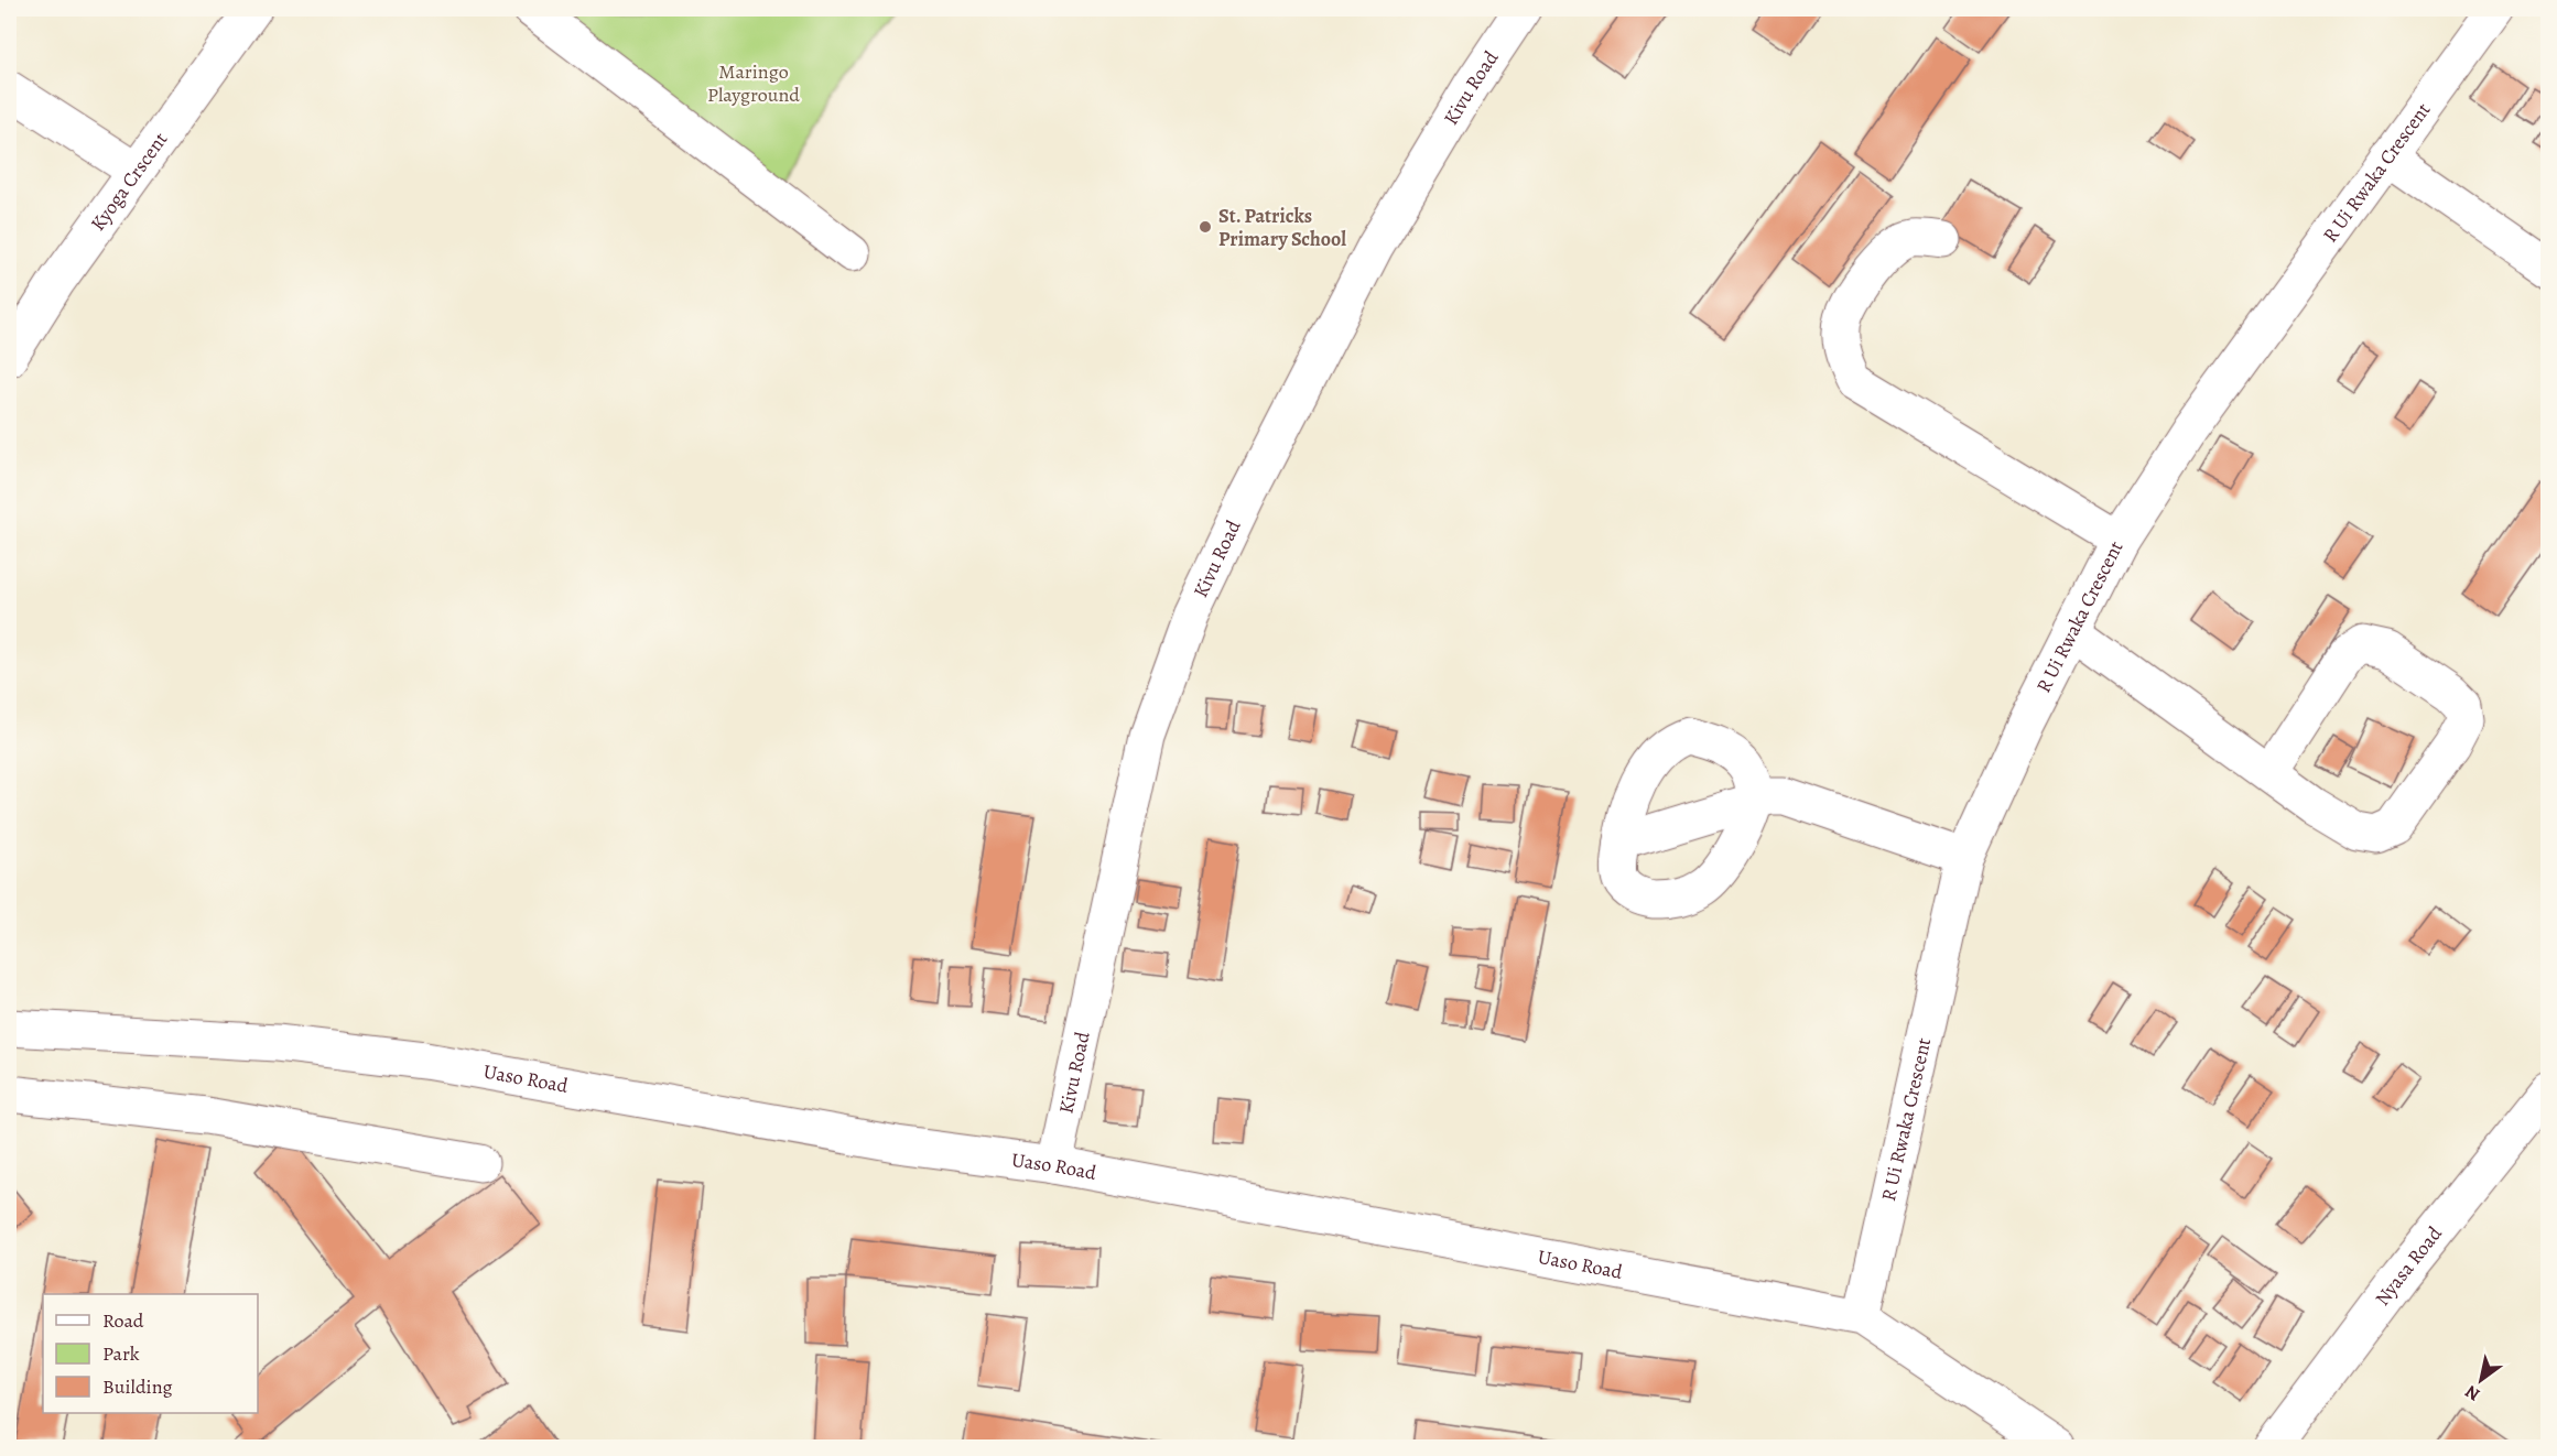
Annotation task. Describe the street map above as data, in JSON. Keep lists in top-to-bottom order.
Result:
{
  "streets": {
    "street": [
      "Kivu Road",
      "R Ui Rwaka Crescent",
      "Kyoga Crscent",
      "Uaso Road",
      "Nyasa Road"
    ]
  },
  "crossings": [
    ["Kivu Road", "Uaso Road"],
    ["R Ui Rwaka Crescent", "Uaso Road"]
  ],
  "parks": ["Maringo Playground"],
  "places": ["St. Patricks Primary School"],
  "legend": ["Road", "Park", "Building"],
  "north": "bottom left"
}
